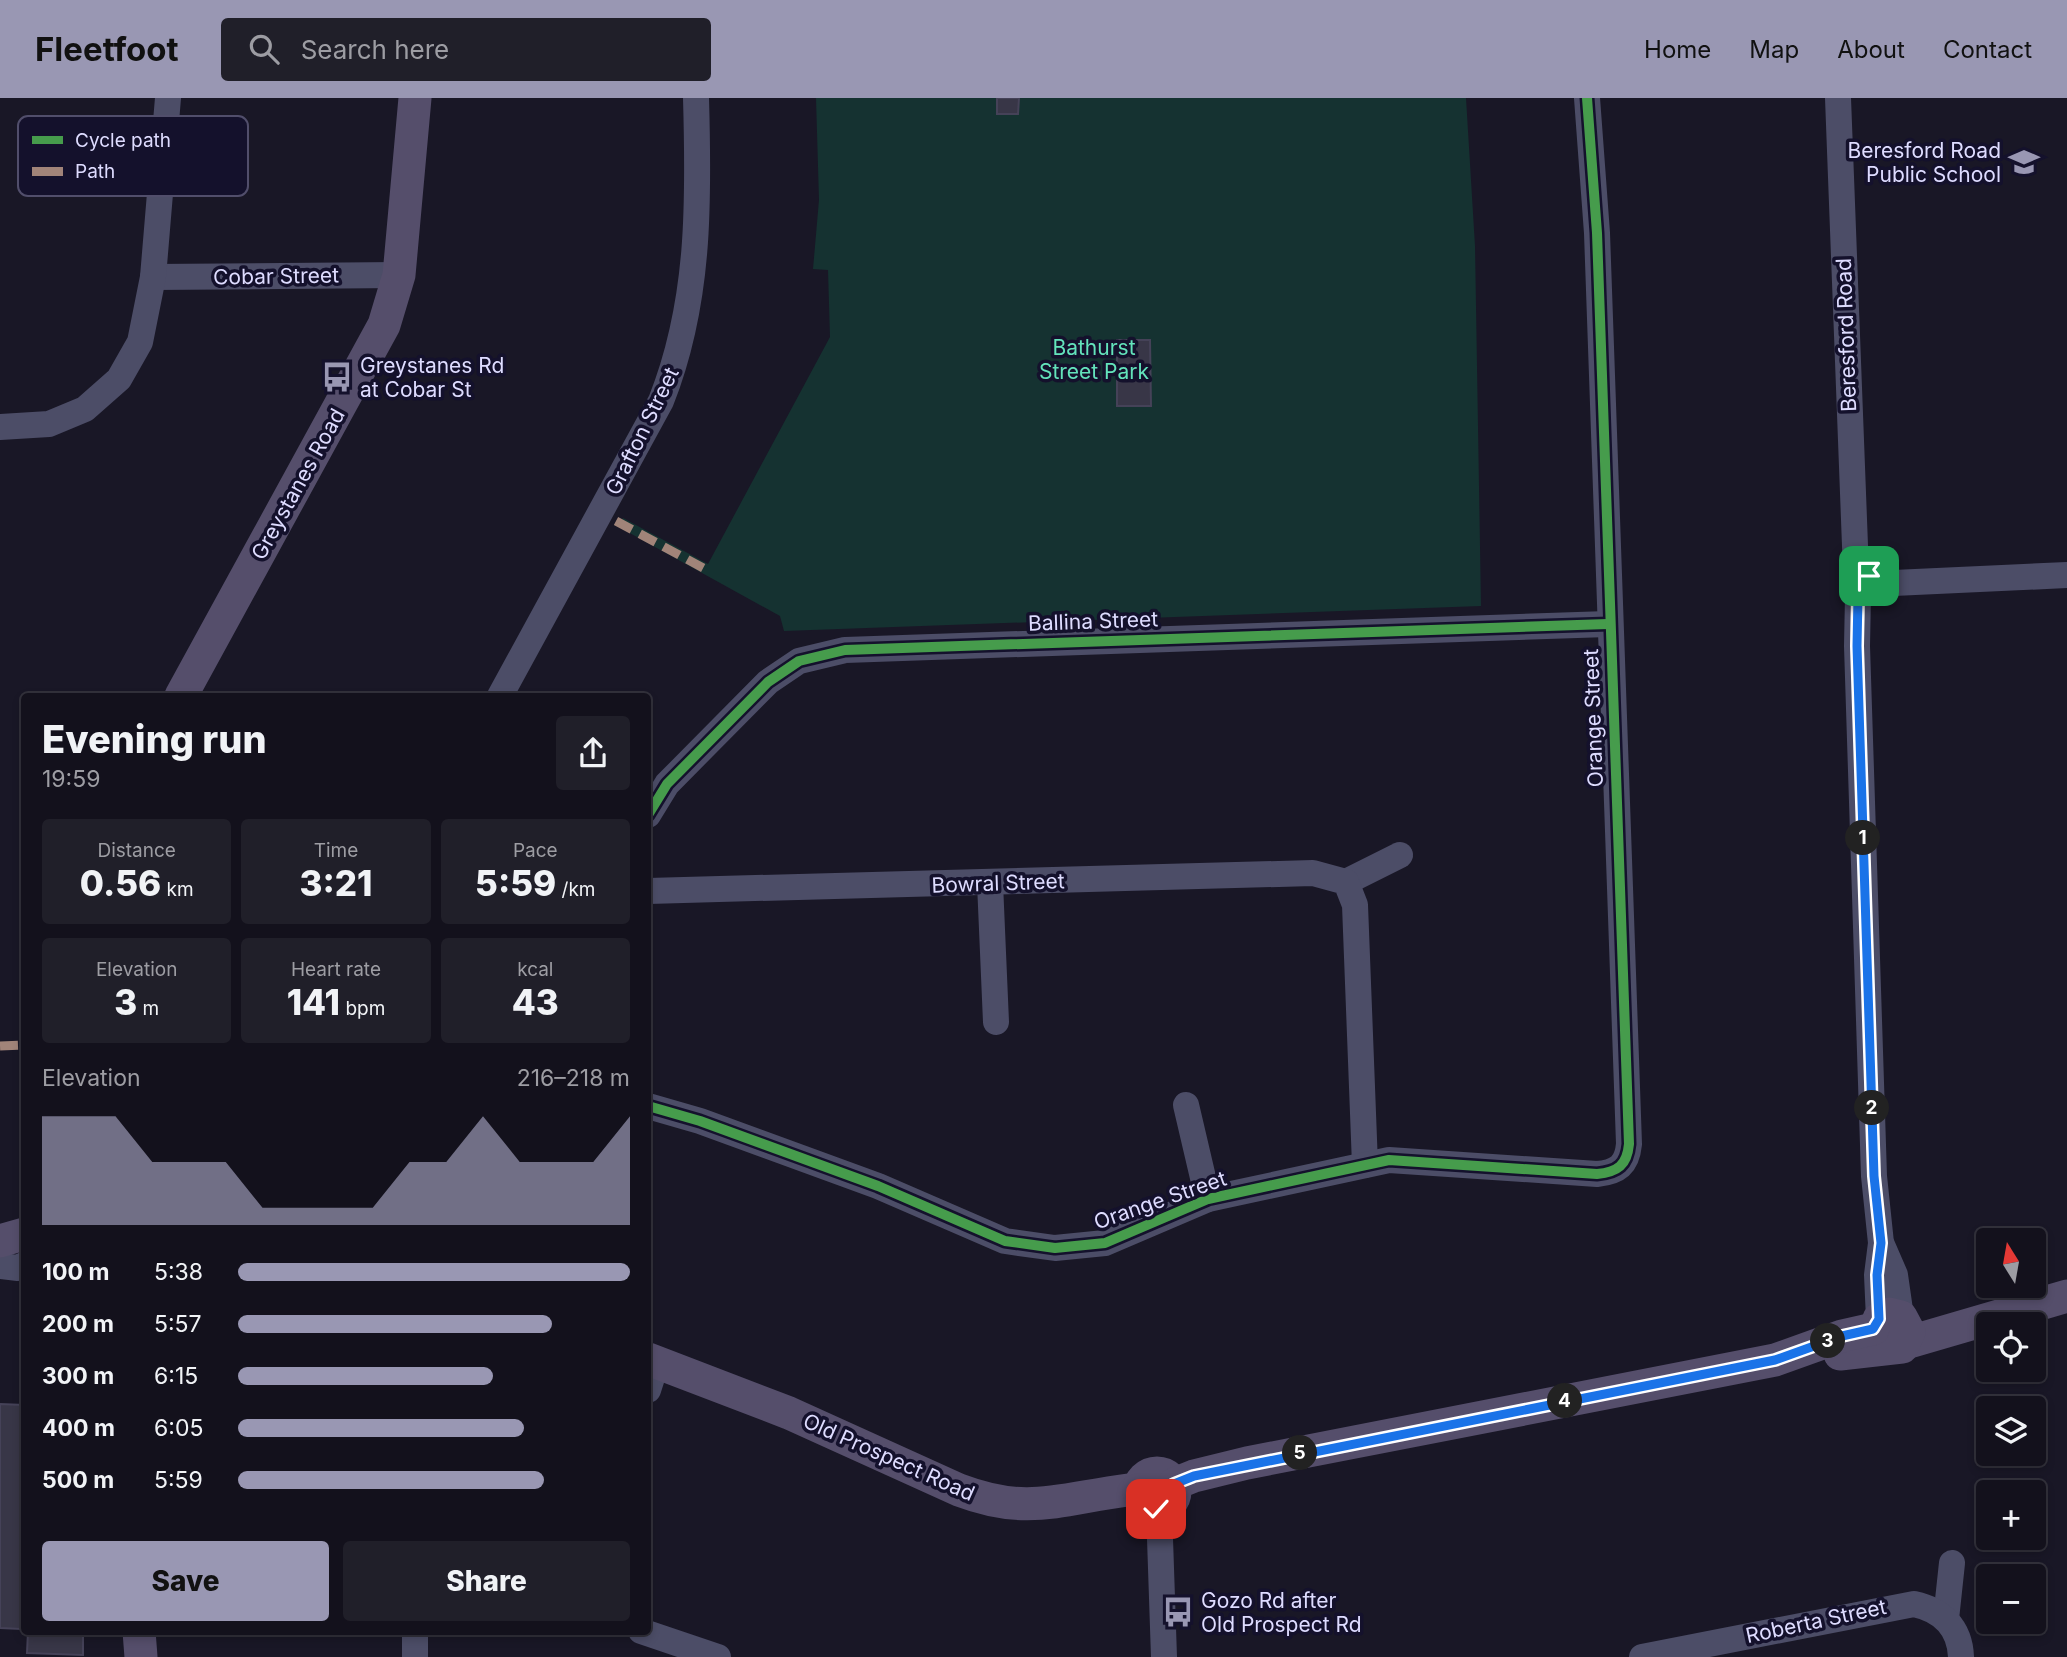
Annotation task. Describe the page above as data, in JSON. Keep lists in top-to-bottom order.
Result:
{
  "streets": {
    "main road": ["Greystanes Road", "Old Prospect Road"],
    "street": [
      "Cobar Street",
      "Beresford Road",
      "Grafton Street",
      "Ballina Street",
      "Orange Street",
      "Bowral Street",
      "Roberta Street"
    ]
  },
  "crossings": [
    ["Cobar Street", "Greystanes Road"],
    ["Beresford Road", "Old Prospect Road"],
    ["Ballina Street", "Orange Street"]
  ],
  "parks": ["Bathurst Street Park"],
  "places": {
    "school or university": ["Beresford Road Public School"],
    "bus stop": ["Greystanes Rd at Cobar St", "Gozo Rd after Old Prospect Rd"]
  },
  "legend": ["Cycle path", "Path"],
  "north": "top",
  "page": {
    "header": "Fleetfoot",
    "search": "Search here",
    "nav": [
      "Home",
      "Map",
      "About",
      "Contact"
    ],
    "heading": ["Evening run", "19:59"],
    "stats": [
      ["Distance", "0.56 km"],
      ["Time", "3:21"],
      ["Pace", "5:59 /km"],
      ["Elevation", "3 m"],
      ["Heart rate", "141 bpm"],
      ["kcal", "43"]
    ],
    "pins": [
      "1",
      "2",
      "3",
      "4",
      "5"
    ],
    "chart": ["Elevation", "216–218 m"],
    "map_buttons": ["+", "−"],
    "list": [
      {
        "name": "100 m",
        "note": "5:38"
      },
      {
        "name": "200 m",
        "note": "5:57"
      },
      {
        "name": "300 m",
        "note": "6:15"
      },
      {
        "name": "400 m",
        "note": "6:05"
      },
      {
        "name": "500 m",
        "note": "5:59"
      }
    ],
    "buttons": ["Save", "Share"]
  }
}
